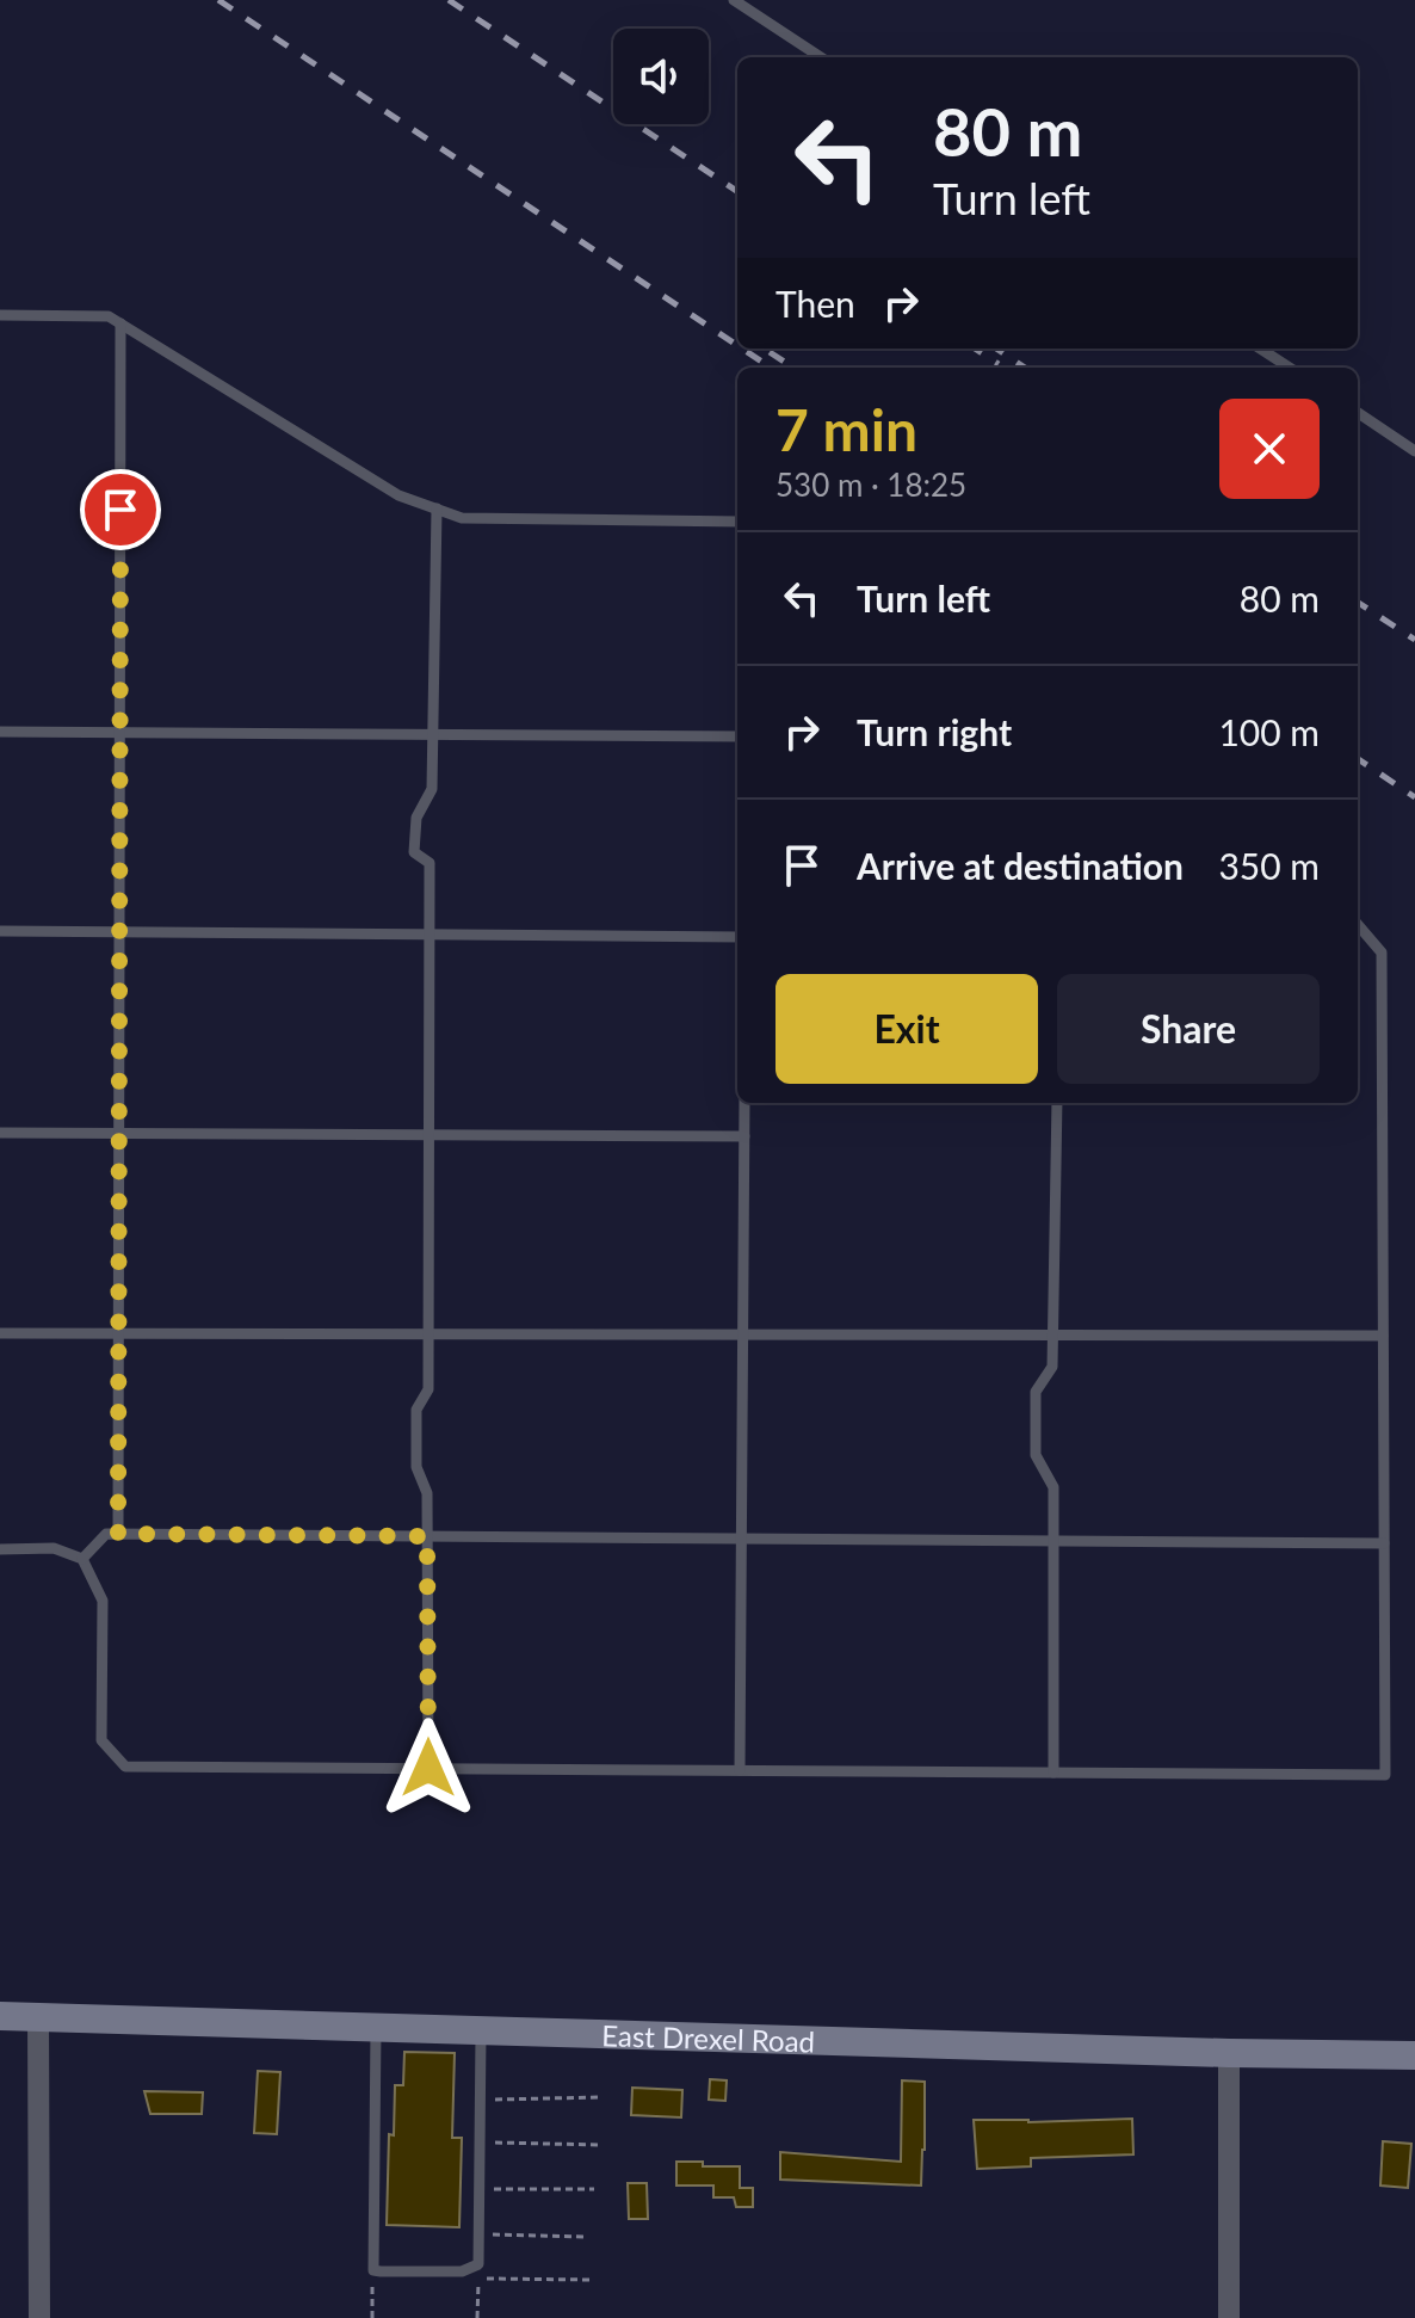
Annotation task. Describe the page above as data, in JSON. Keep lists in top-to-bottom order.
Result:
{
  "streets": {
    "street": ["East Drexel Road"]
  },
  "page": {
    "turn": ["80 m", "Turn left"],
    "then": "Then",
    "heading": ["7 min", "530 m · 18:25"],
    "list": [
      {
        "name": "Turn left",
        "value": "80 m"
      },
      {
        "name": "Turn right",
        "value": "100 m"
      },
      {
        "name": "Arrive at destination",
        "value": "350 m"
      }
    ],
    "buttons": ["Exit", "Share"]
  }
}
